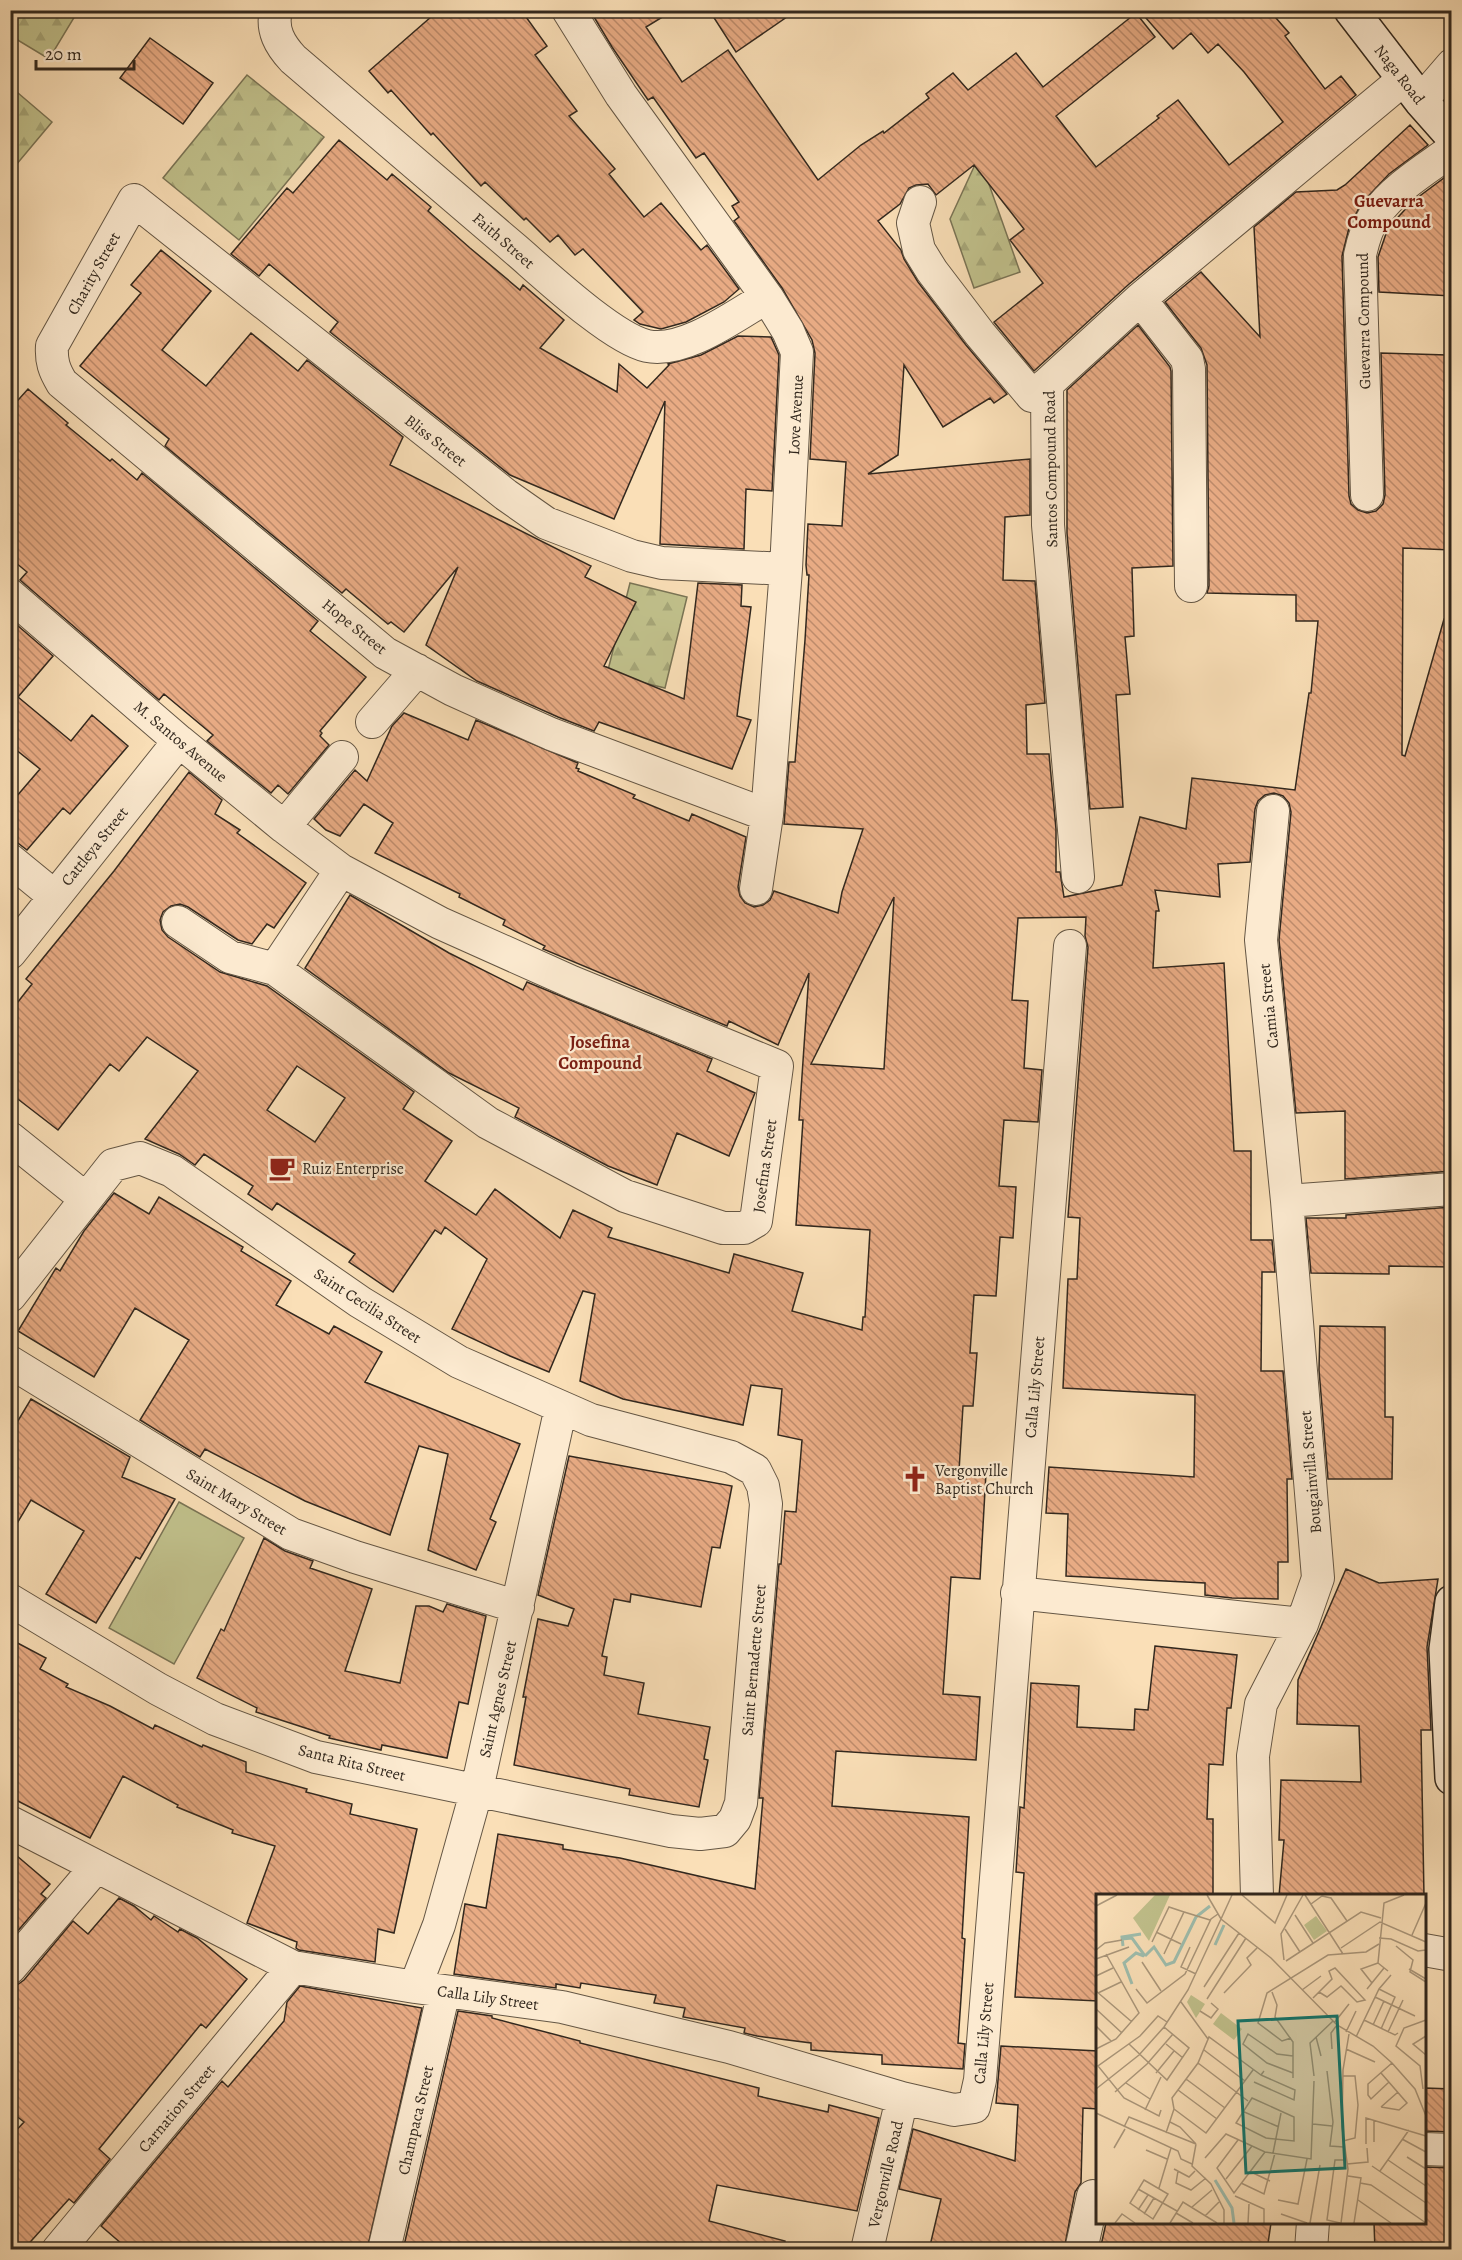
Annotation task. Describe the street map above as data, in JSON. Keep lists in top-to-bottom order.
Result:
{
  "streets": {
    "street": [
      "Naga Road",
      "Faith Street",
      "Charity Street",
      "Guevarra Compound",
      "Love Avenue",
      "Bliss Street",
      "Santos Compound Road",
      "Hope Street",
      "M. Santos Avenue",
      "Cattleya Street",
      "Camia Street",
      "Josefina Street",
      "Saint Cecilia Street",
      "Calla Lily Street",
      "Bougainvilla Street",
      "Saint Mary Street",
      "Saint Bernadette Street",
      "Saint Agnes Street",
      "Santa Rita Street",
      "Carnation Street",
      "Champaca Street",
      "Vergonville Road"
    ]
  },
  "crossings": [
    ["Naga Road", "Santos Compound Road"],
    ["Faith Street", "Love Avenue"],
    ["Charity Street", "Bliss Street"],
    ["Charity Street", "Hope Street"],
    ["Love Avenue", "Bliss Street"],
    ["Love Avenue", "Hope Street"],
    ["M. Santos Avenue", "Cattleya Street"],
    ["M. Santos Avenue", "Josefina Street"],
    ["Camia Street", "Bougainvilla Street"],
    ["Saint Cecilia Street", "Saint Bernadette Street"],
    ["Saint Cecilia Street", "Saint Agnes Street"],
    ["Calla Lily Street", "Saint Agnes Street"],
    ["Calla Lily Street", "Carnation Street"],
    ["Calla Lily Street", "Champaca Street"],
    ["Calla Lily Street", "Vergonville Road"],
    ["Saint Mary Street", "Saint Agnes Street"],
    ["Saint Bernadette Street", "Santa Rita Street"],
    ["Saint Agnes Street", "Santa Rita Street"],
    ["Saint Agnes Street", "Champaca Street"]
  ],
  "districts": ["Guevarra Compound", "Josefina Compound"],
  "places": {
    "cafe": ["Ruiz Enterprise"],
    "church": ["Vergonville Baptist Church"]
  },
  "scale_bar": "20 m"
}
